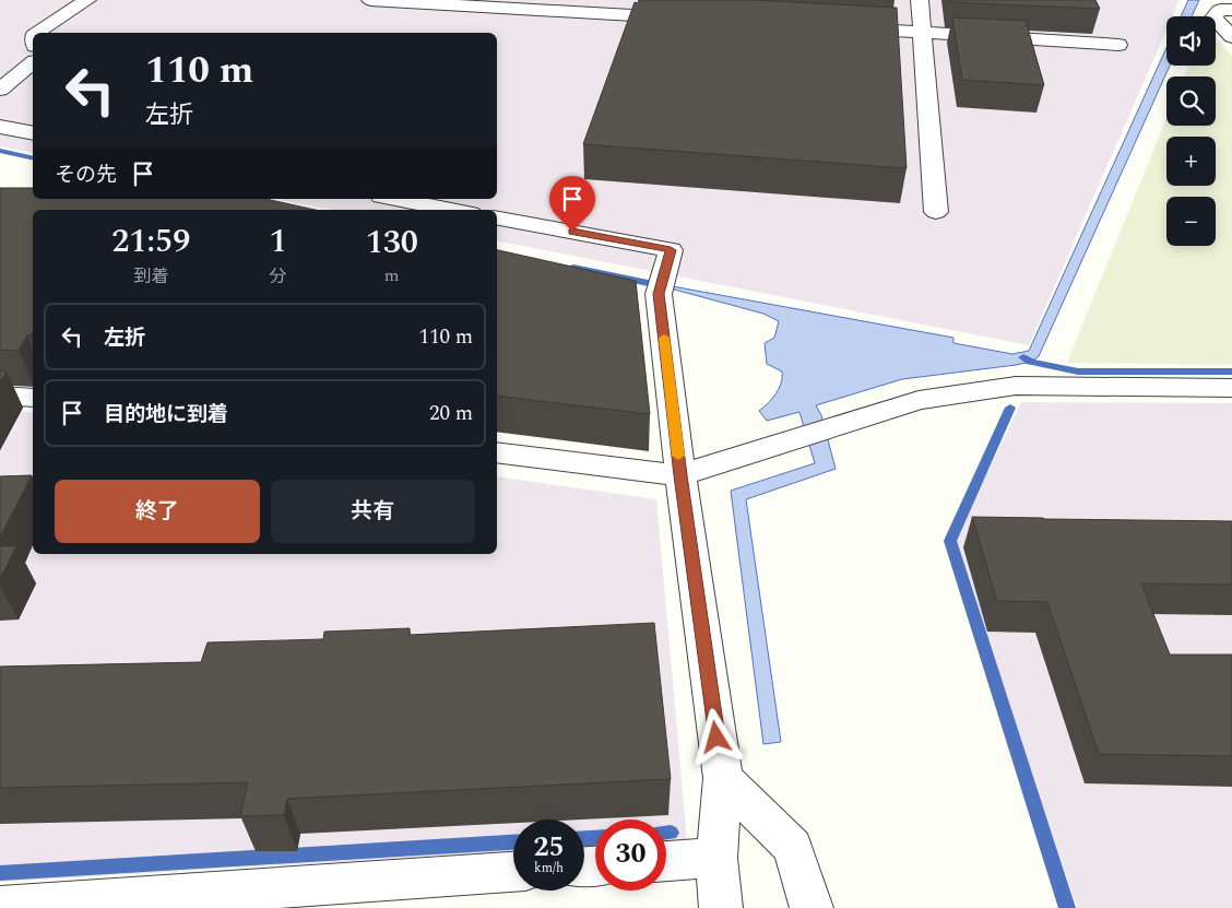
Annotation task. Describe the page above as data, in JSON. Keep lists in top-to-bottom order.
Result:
{
  "page": {
    "map_buttons": ["+", "−"],
    "turn": ["110 m", "左折"],
    "then": "その先",
    "eta": [
      "21:59",
      "到着",
      "1",
      "分",
      "130",
      "m"
    ],
    "list": [
      {
        "name": "左折",
        "value": "110 m"
      },
      {
        "name": "目的地に到着",
        "value": "20 m"
      }
    ],
    "buttons": ["終了", "共有"],
    "speed": "25 km/h",
    "limit": "30"
  }
}
